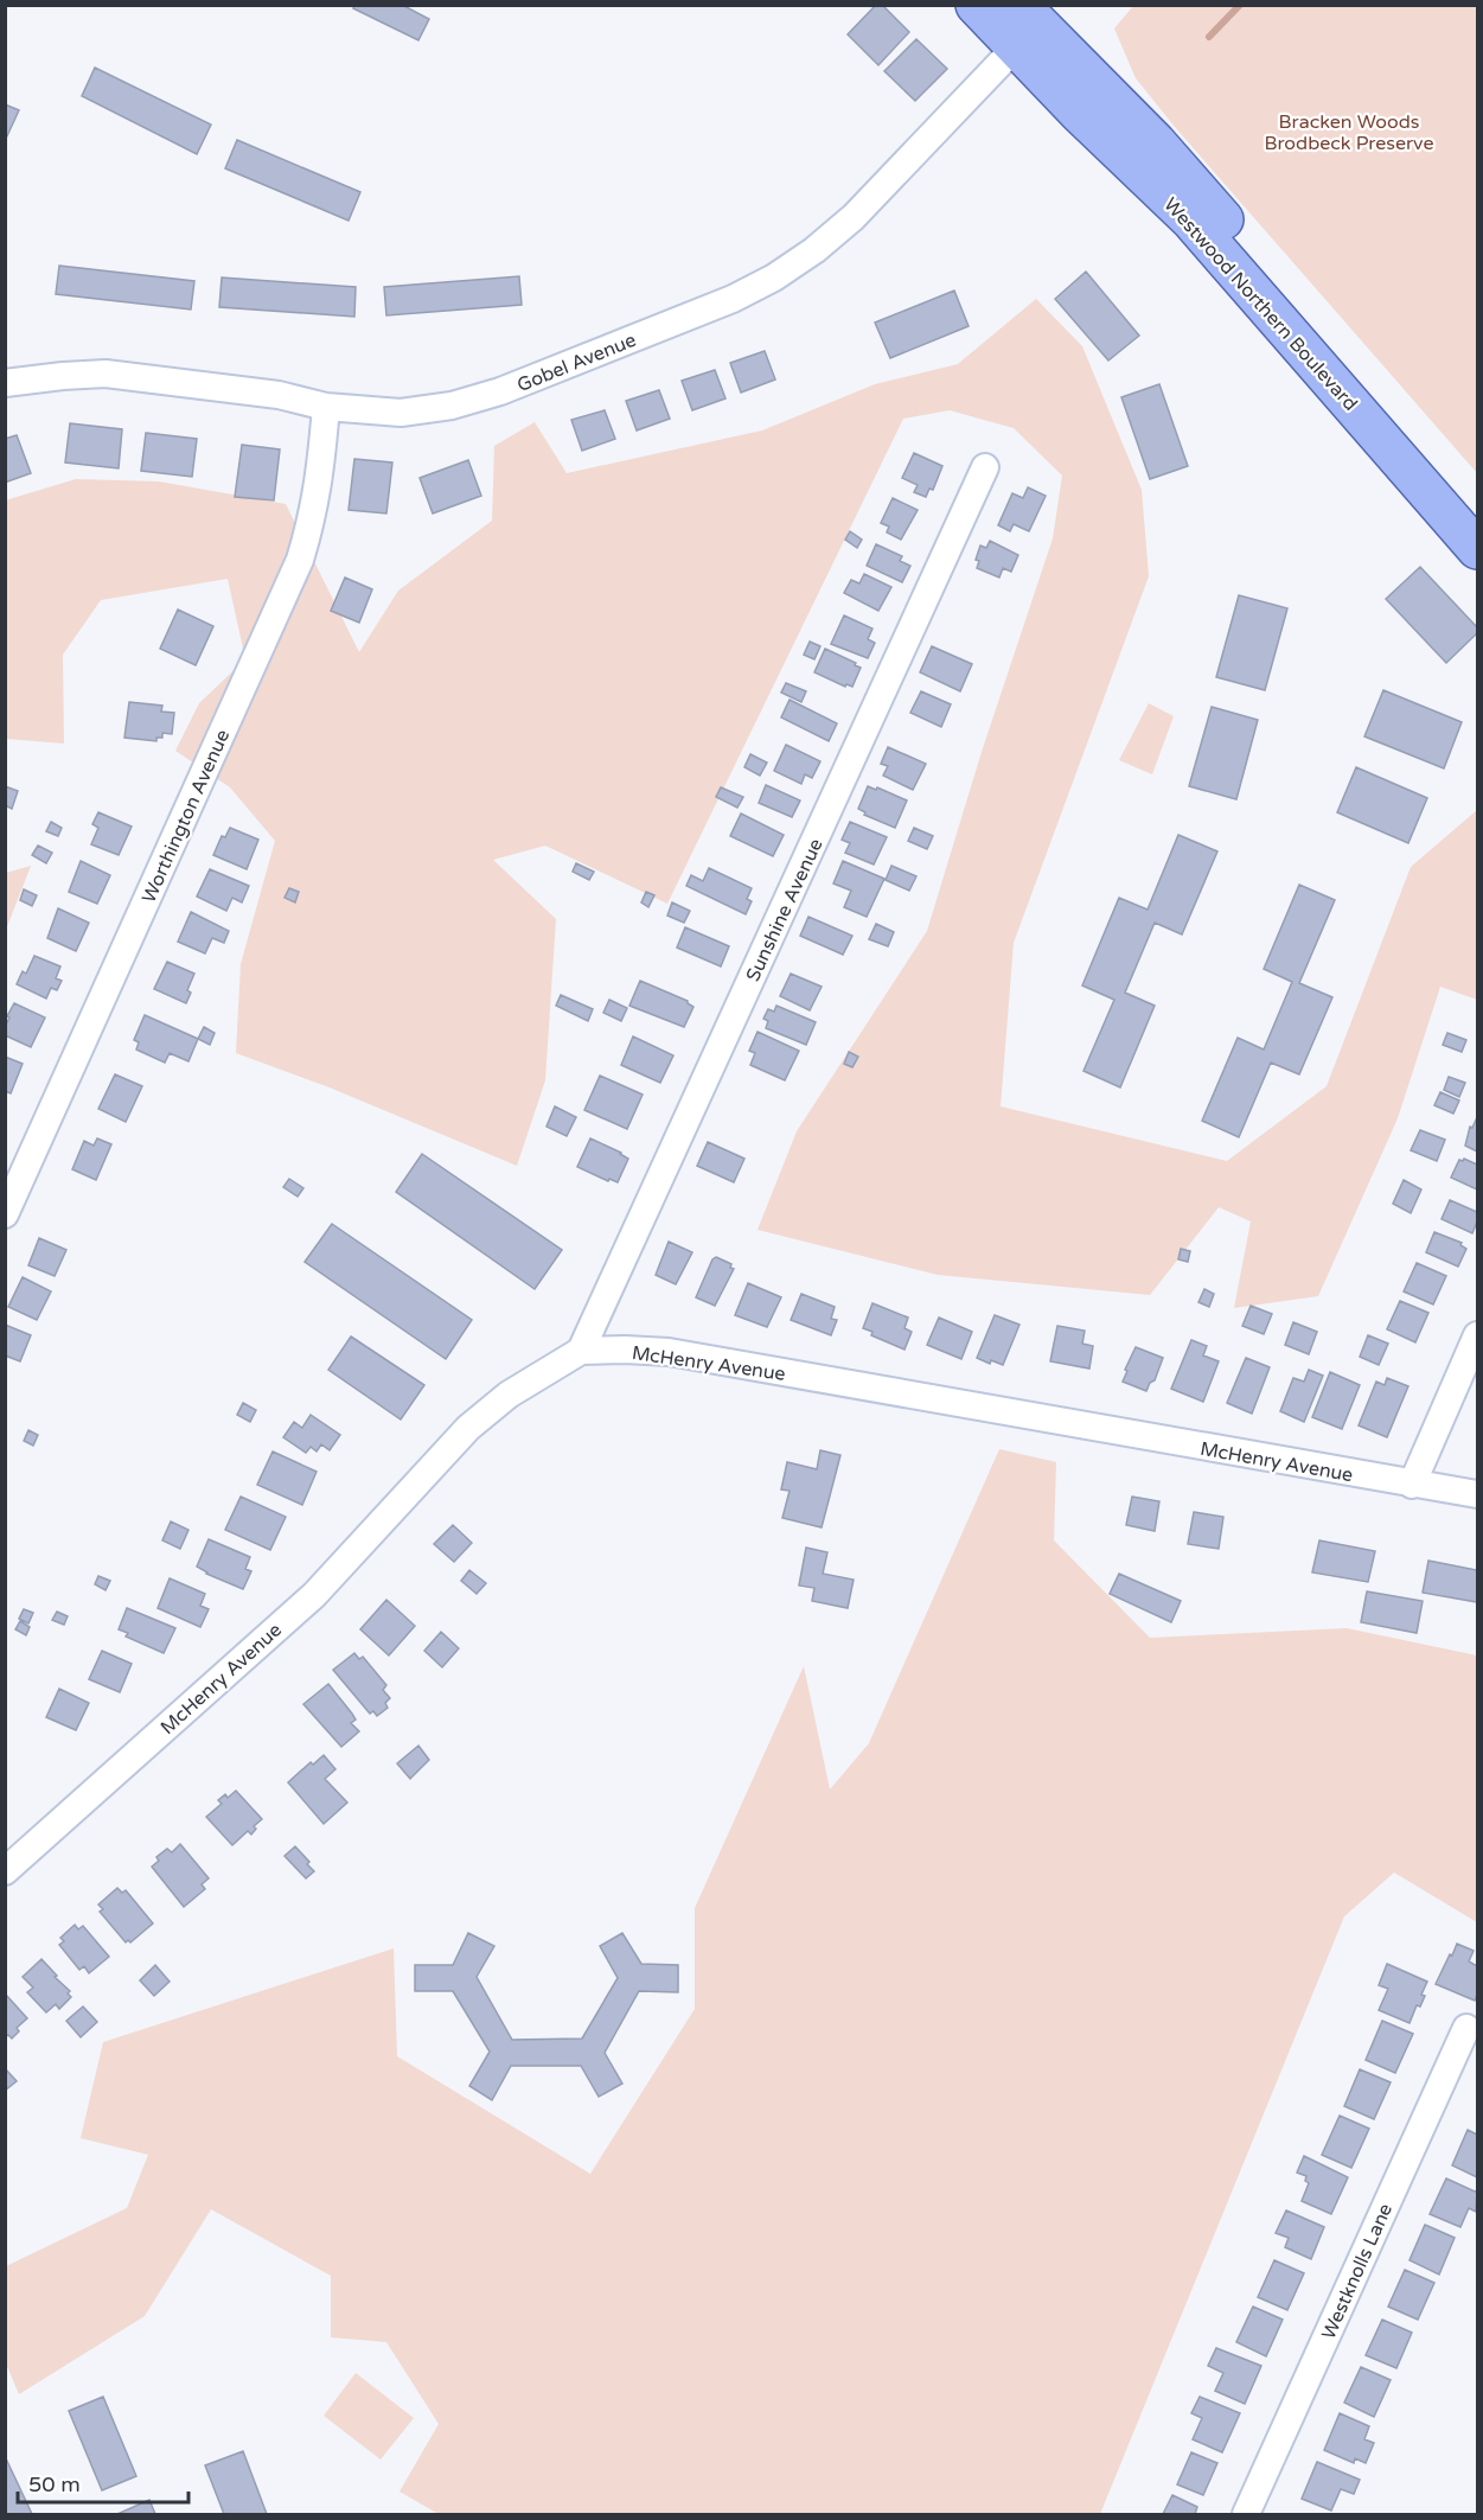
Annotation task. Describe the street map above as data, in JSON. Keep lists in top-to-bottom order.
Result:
{
  "streets": {
    "main road": ["Westwood Northern Boulevard"],
    "street": [
      "Gobel Avenue",
      "Worthington Avenue",
      "Sunshine Avenue",
      "McHenry Avenue",
      "Westknolls Lane"
    ]
  },
  "crossings": [
    ["Westwood Northern Boulevard", "Gobel Avenue"],
    ["Gobel Avenue", "Worthington Avenue"],
    ["Sunshine Avenue", "McHenry Avenue"]
  ],
  "parks": ["Bracken Woods Brodbeck Preserve"],
  "scale_bar": "50 m"
}
